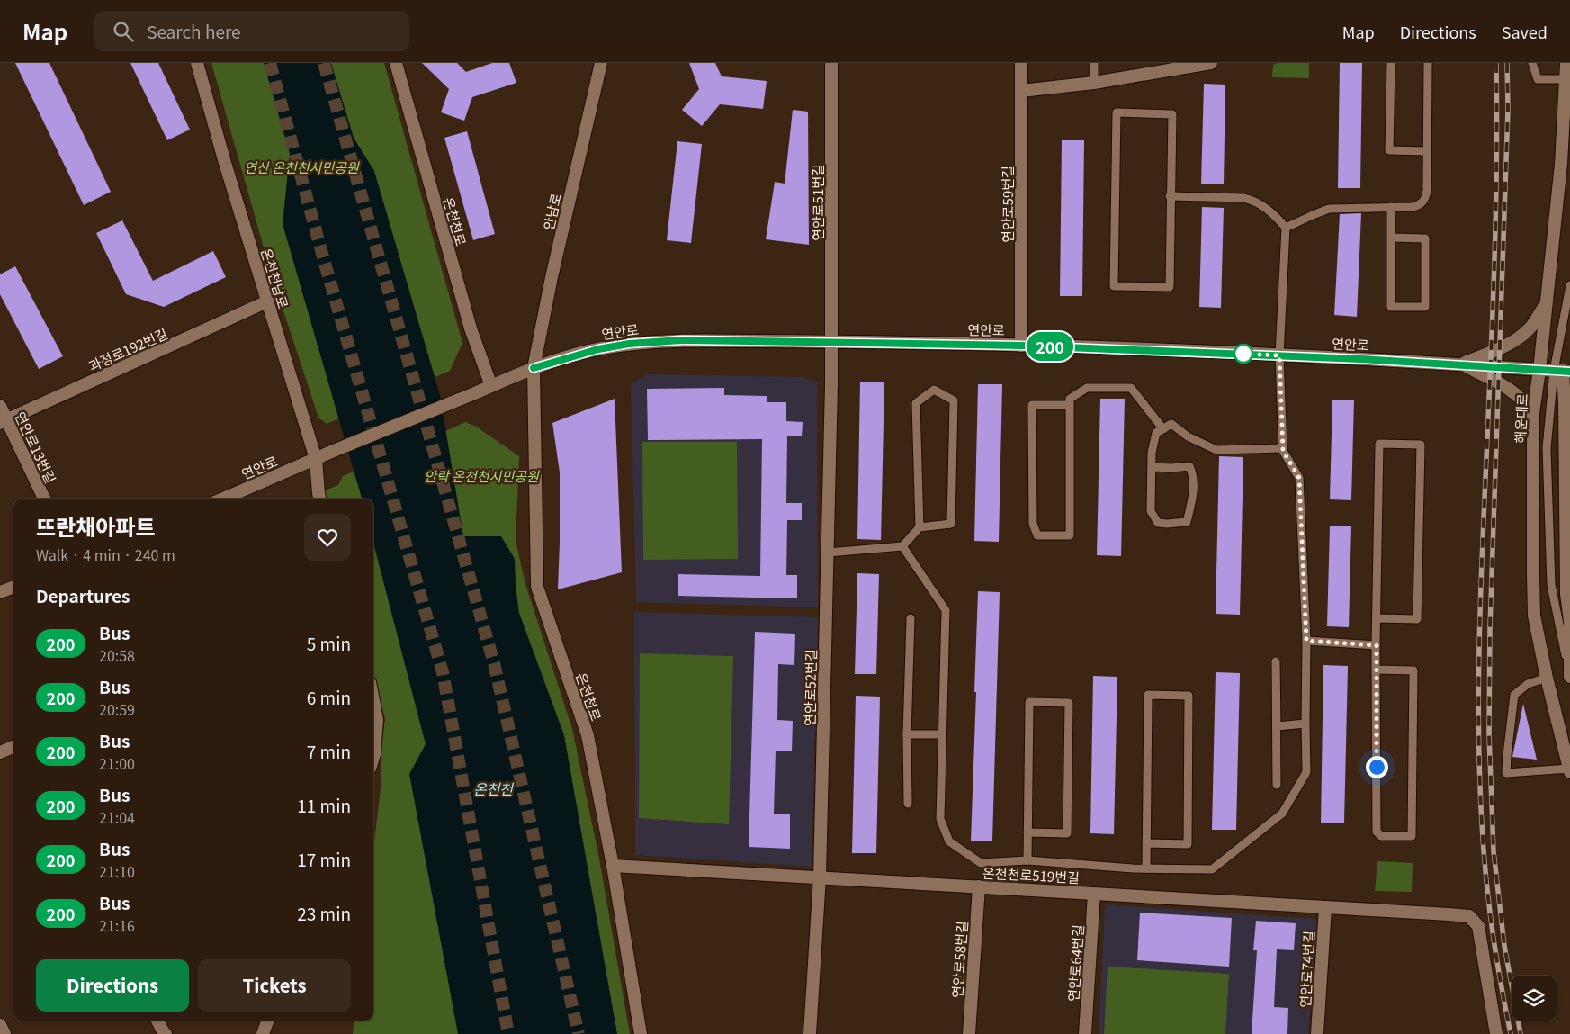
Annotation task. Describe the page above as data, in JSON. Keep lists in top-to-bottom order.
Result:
{
  "streets": {
    "street": [
      "연안로51번길",
      "연안로59번길",
      "안남로",
      "온천천로",
      "온천천남로",
      "연안로",
      "과정로192번길",
      "해운대로",
      "연안로13번길",
      "연안로52번길",
      "온천천로519번길",
      "연안로58번길",
      "연안로64번길",
      "연안로74번길"
    ]
  },
  "crossings": [
    ["연안로51번길", "연안로"],
    ["연안로51번길", "연안로52번길"],
    ["연안로59번길", "연안로"],
    ["안남로", "온천천로"],
    ["안남로", "연안로"],
    ["온천천로", "연안로"],
    ["온천천로", "온천천로519번길"],
    ["온천천남로", "연안로"],
    ["온천천남로", "과정로192번길"],
    ["연안로", "해운대로"],
    ["연안로", "연안로52번길"],
    ["과정로192번길", "연안로13번길"],
    ["연안로52번길", "온천천로519번길"],
    ["온천천로519번길", "연안로58번길"],
    ["온천천로519번길", "연안로64번길"],
    ["온천천로519번길", "연안로74번길"]
  ],
  "water": ["온천천"],
  "parks": ["연산 온천천시민공원", "안락 온천천시민공원"],
  "lines": ["bus line 200"],
  "page": {
    "header": "Map",
    "search": "Search here",
    "nav": ["Map", "Directions", "Saved"],
    "on_map": "200",
    "heading": [
      ["뜨란채아파트", "Walk · 4 min · 240 m"],
      "Departures"
    ],
    "list": [
      {
        "mark": "200",
        "name": "Bus",
        "note": "20:58",
        "value": "5 min"
      },
      {
        "mark": "200",
        "name": "Bus",
        "note": "20:59",
        "value": "6 min"
      },
      {
        "mark": "200",
        "name": "Bus",
        "note": "21:00",
        "value": "7 min"
      },
      {
        "mark": "200",
        "name": "Bus",
        "note": "21:04",
        "value": "11 min"
      },
      {
        "mark": "200",
        "name": "Bus",
        "note": "21:10",
        "value": "17 min"
      },
      {
        "mark": "200",
        "name": "Bus",
        "note": "21:16",
        "value": "23 min"
      }
    ],
    "buttons": ["Directions", "Tickets"]
  }
}
